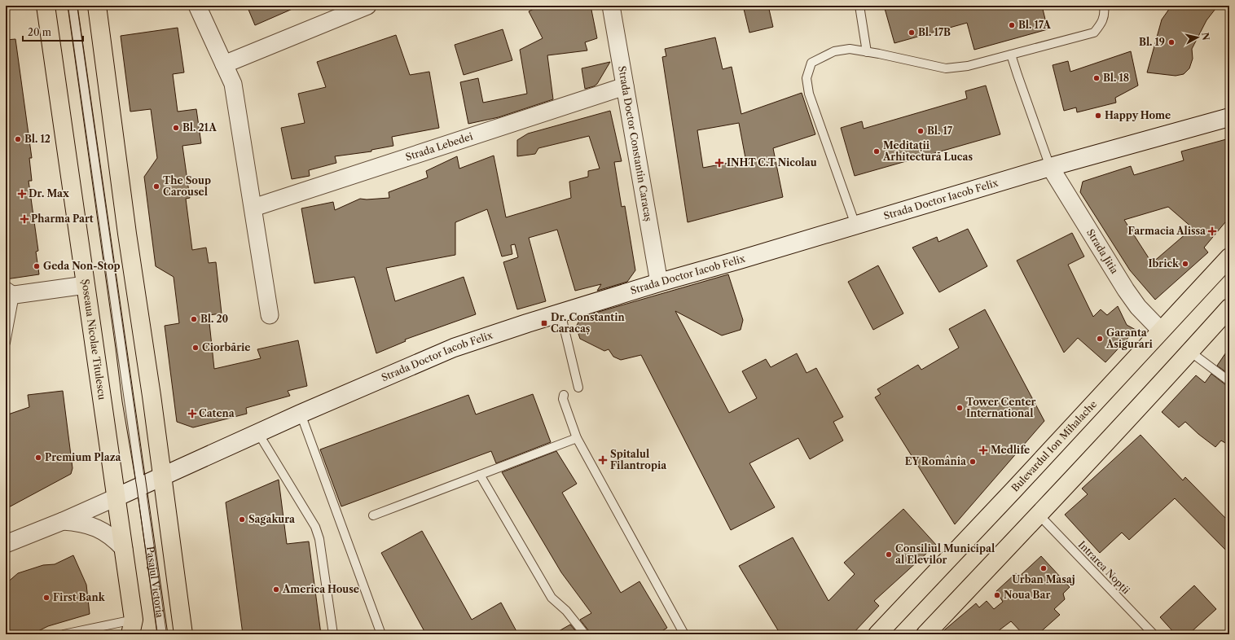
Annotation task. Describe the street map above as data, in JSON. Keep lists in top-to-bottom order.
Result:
{
  "streets": {
    "main road": ["Șoseaua Nicolae Titulescu", "Bulevardul Ion Mihalache"],
    "street": [
      "Strada Doctor Constantin Caracaș",
      "Strada Lebedei",
      "Strada Doctor Iacob Felix",
      "Strada Jitia"
    ],
    "lane": ["Intrarea Nopții", "Pasajul Victoria"]
  },
  "crossings": [
    ["Strada Doctor Constantin Caracaș", "Strada Lebedei"],
    ["Strada Doctor Constantin Caracaș", "Strada Doctor Iacob Felix"],
    ["Strada Doctor Iacob Felix", "Strada Jitia"],
    ["Strada Doctor Iacob Felix", "Șoseaua Nicolae Titulescu"],
    ["Strada Doctor Iacob Felix", "Pasajul Victoria"],
    ["Strada Jitia", "Bulevardul Ion Mihalache"]
  ],
  "places": {
    "other": [
      "Bl. 17A",
      "Bl. 17B",
      "Bl. 19",
      "Bl. 18",
      "Happy Home",
      "Bl. 21A",
      "Bl. 17",
      "Bl. 12",
      "Meditații Arhitectură Lucas",
      "The Soup Carousel",
      "Ibrick",
      "Geda Non-Stop",
      "Bl. 20",
      "Garanta Asigurari",
      "Ciorbărie",
      "Tower Center International",
      "Premium Plaza",
      "EY România",
      "Sagakura",
      "Consiliul Municipal al Elevilor",
      "Urban Masaj",
      "America House",
      "Noua Bar",
      "First Bank"
    ],
    "health": [
      "INHT C.T Nicolau",
      "Dr. Max",
      "Pharma Part",
      "Farmacia Alissa",
      "Catena",
      "Medlife",
      "Spitalul Filantropia"
    ],
    "transit": ["Dr. Constantin Caracaș"]
  },
  "scale_bar": "20 m",
  "north": "right"
}
